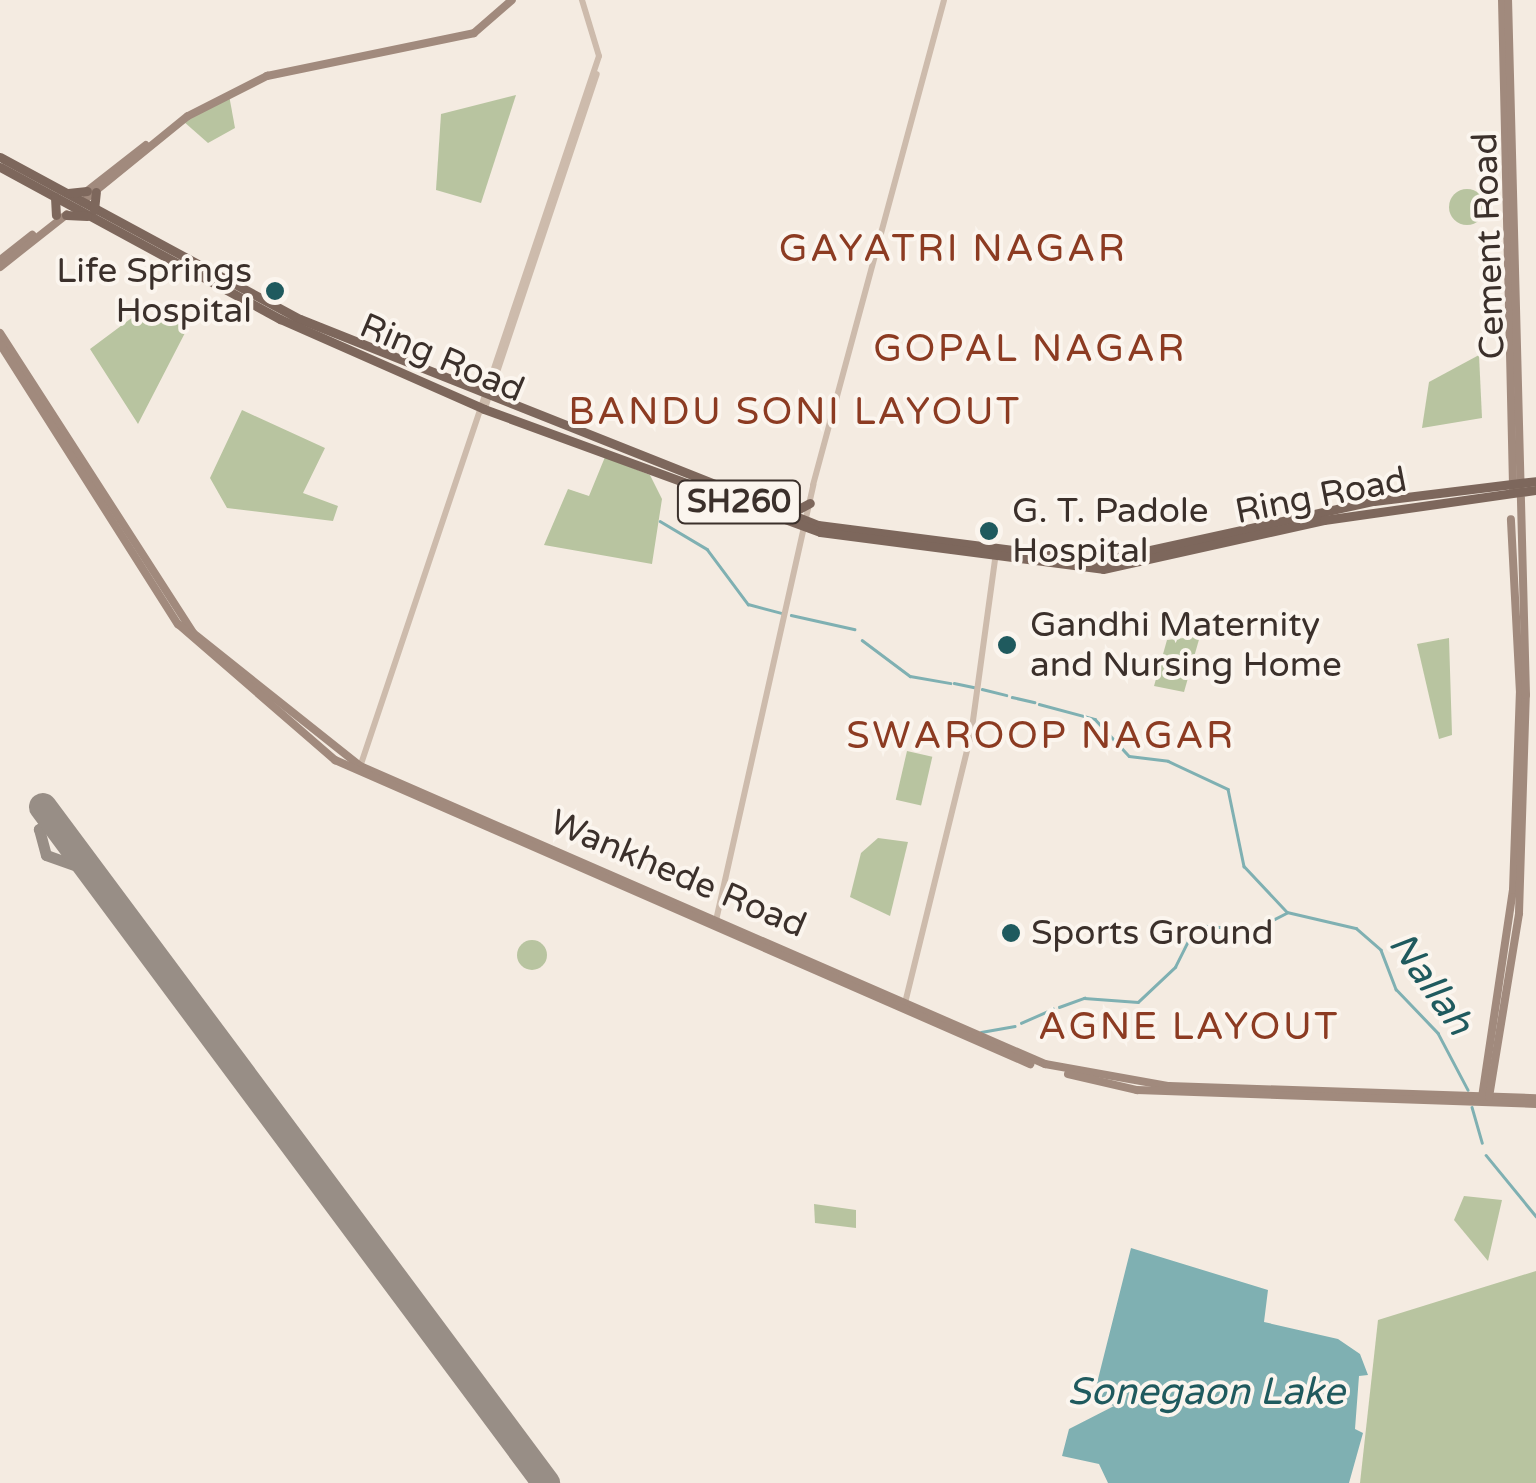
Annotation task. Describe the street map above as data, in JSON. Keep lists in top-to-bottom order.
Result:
{
  "streets": {
    "main road": [
      "Cement Road",
      "Ring Road",
      "SH260",
      "Wankhede Road"
    ]
  },
  "crossings": [
    ["Cement Road", "Ring Road"],
    ["Cement Road", "Wankhede Road"],
    ["Ring Road", "SH260"]
  ],
  "districts": [
    "GAYATRI NAGAR",
    "GOPAL NAGAR",
    "BANDU SONI LAYOUT",
    "SWAROOP NAGAR",
    "AGNE LAYOUT"
  ],
  "water": ["Nallah", "Sonegaon Lake"],
  "places": [
    "Life Springs Hospital",
    "G. T. Padole Hospital",
    "Gandhi Maternity and Nursing Home",
    "Sports Ground"
  ]
}
